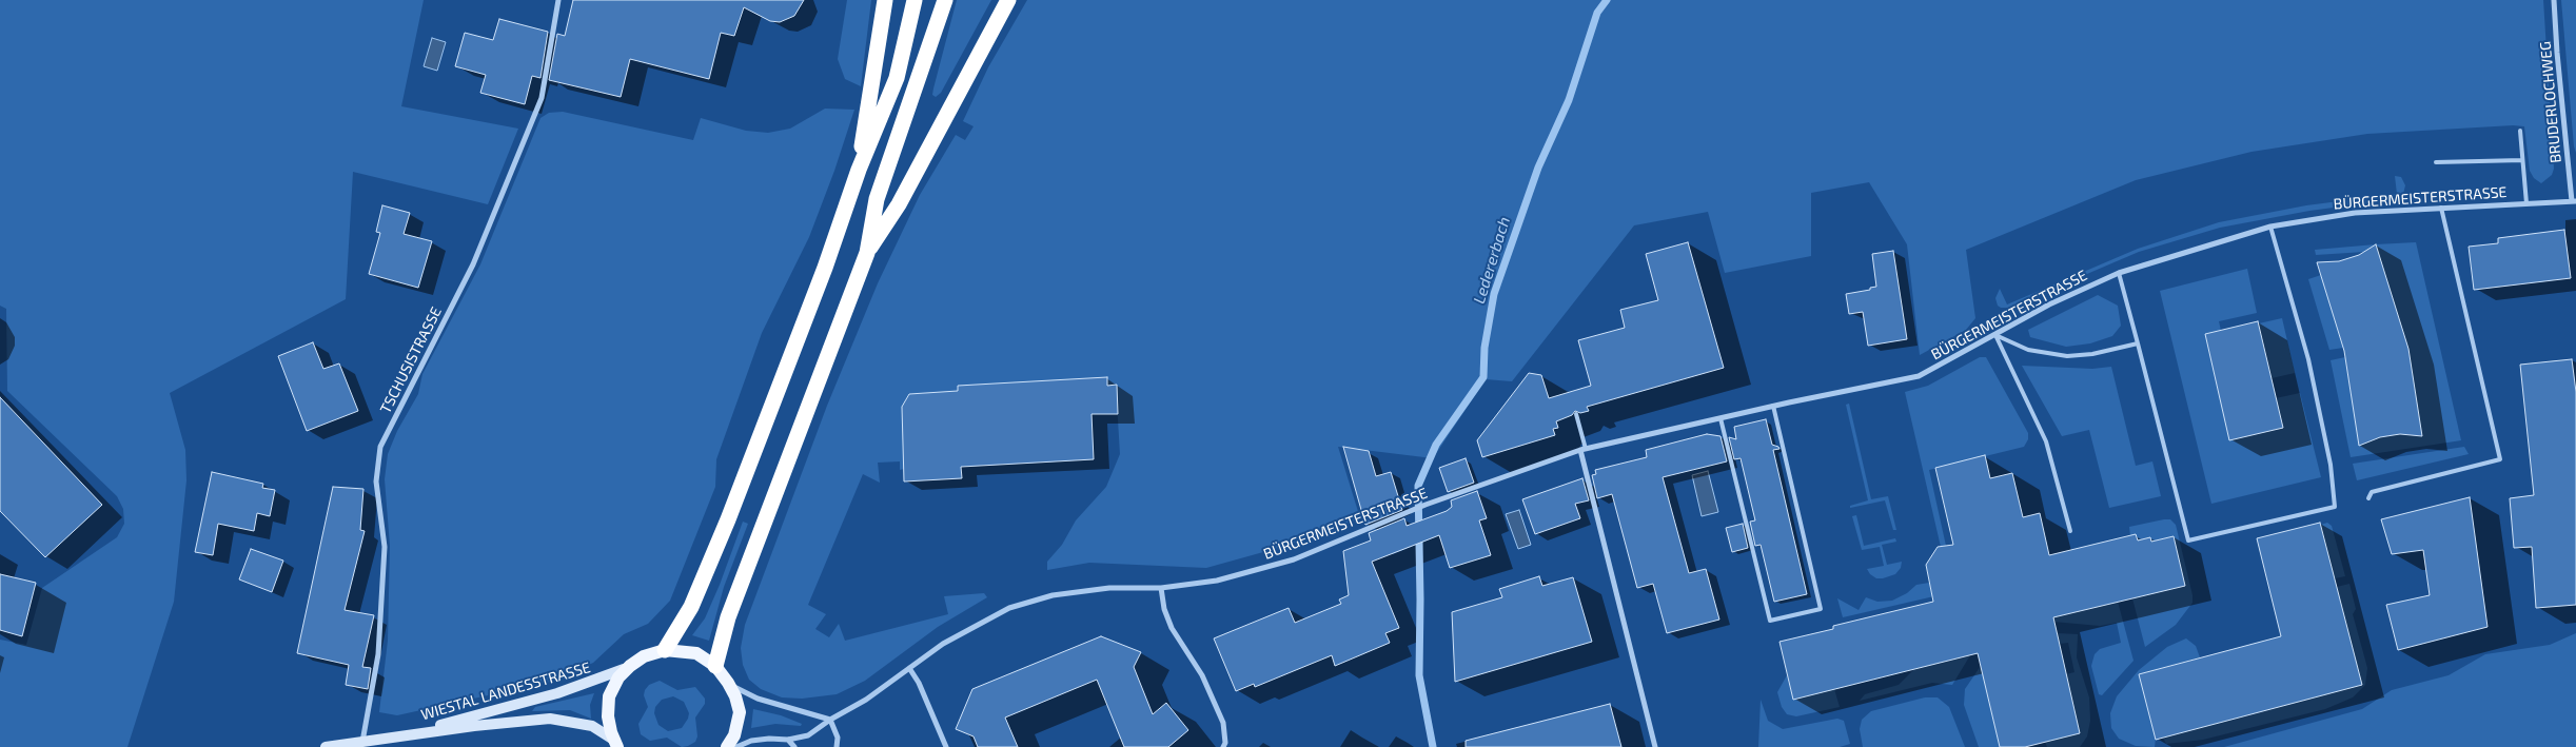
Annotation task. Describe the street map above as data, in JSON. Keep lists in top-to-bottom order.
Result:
{
  "streets": {
    "main road": ["WIESTAL LANDESSTRASSE"],
    "street": ["BRUDERLOCHWEG", "BÜRGERMEISTERSTRASSE", "TSCHUSISTRASSE"]
  },
  "crossings": [
    ["BRUDERLOCHWEG", "BÜRGERMEISTERSTRASSE"],
    ["TSCHUSISTRASSE", "WIESTAL LANDESSTRASSE"]
  ],
  "water": ["Ledererbach"]
}
